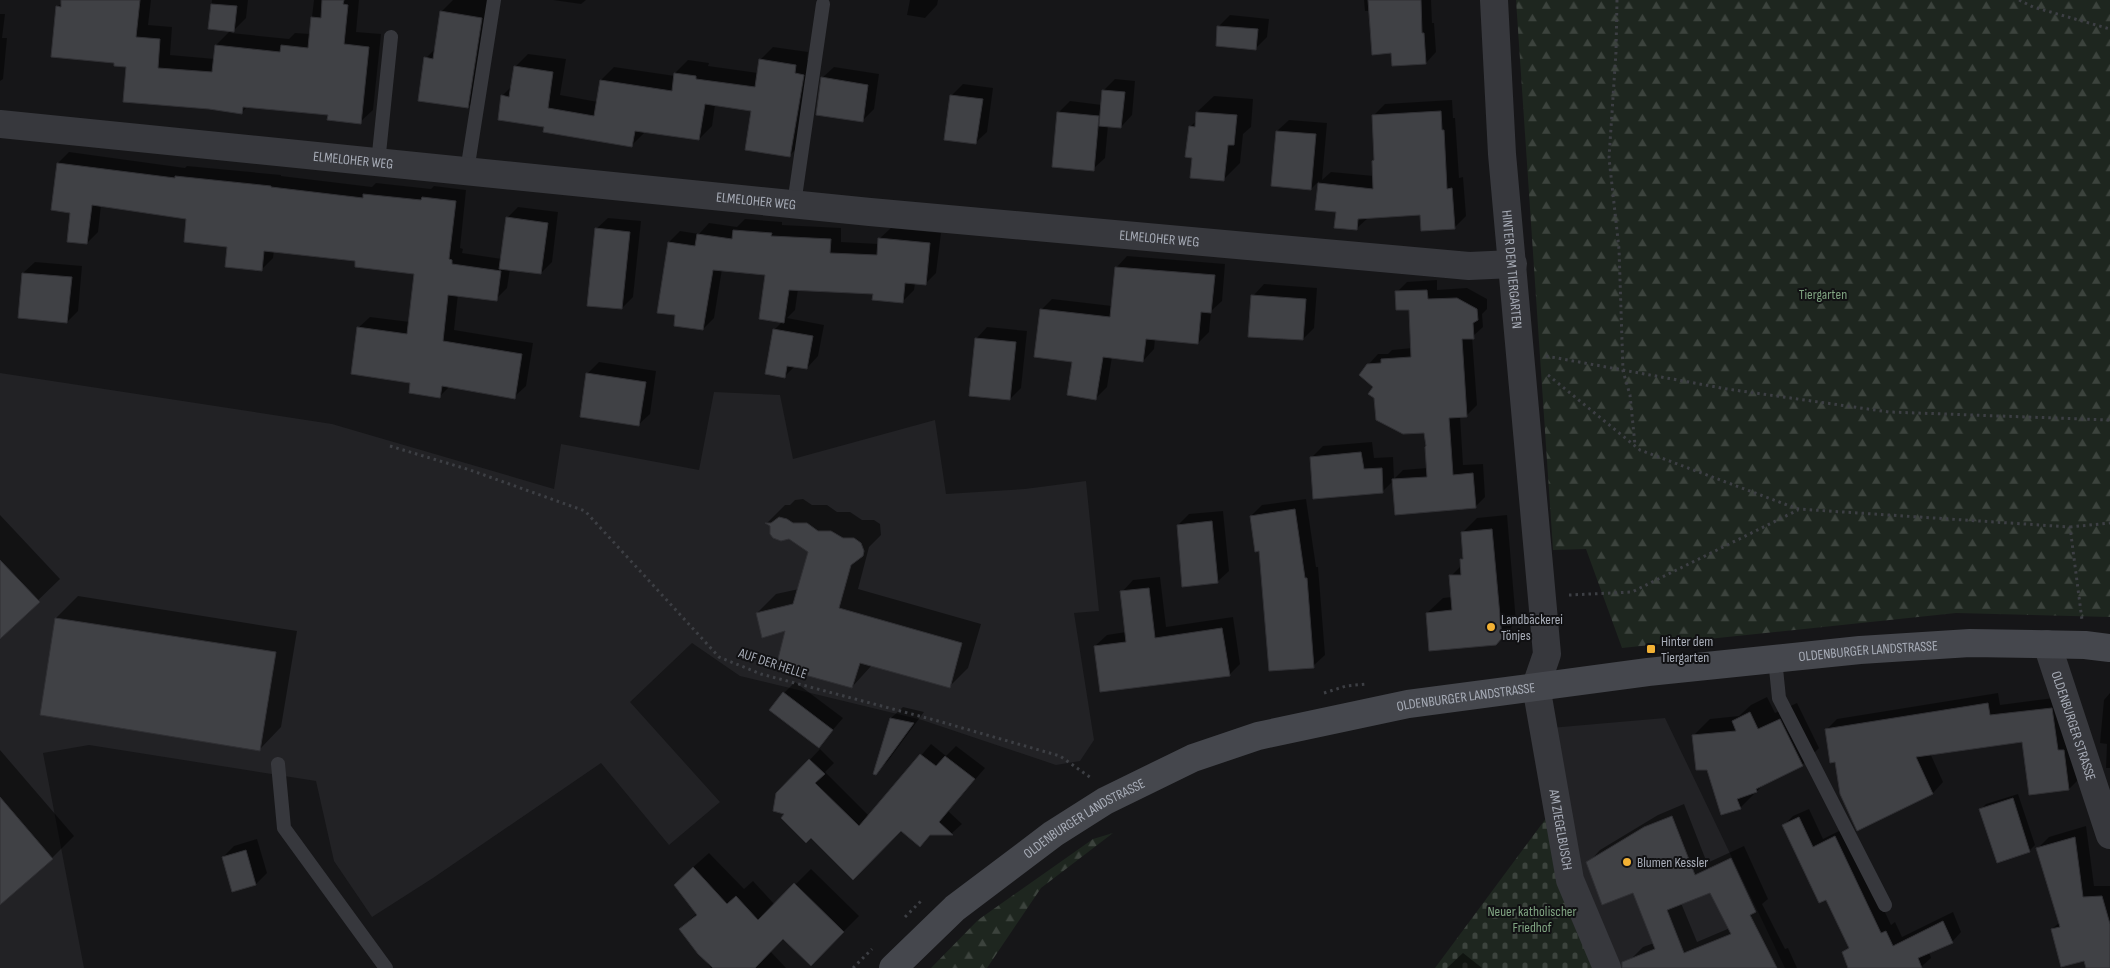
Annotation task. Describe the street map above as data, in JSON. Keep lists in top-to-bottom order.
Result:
{
  "streets": {
    "main road": ["OLDENBURGER LANDSTRASSE"],
    "street": [
      "ELMELOHER WEG",
      "HINTER DEM TIERGARTEN",
      "OLDENBURGER STRASSE",
      "AM ZIEGELBUSCH"
    ],
    "path": ["AUF DER HELLE"]
  },
  "crossings": [
    ["ELMELOHER WEG", "HINTER DEM TIERGARTEN"],
    ["HINTER DEM TIERGARTEN", "OLDENBURGER LANDSTRASSE"],
    ["HINTER DEM TIERGARTEN", "AM ZIEGELBUSCH"],
    ["OLDENBURGER LANDSTRASSE", "AUF DER HELLE"],
    ["OLDENBURGER LANDSTRASSE", "OLDENBURGER STRASSE"],
    ["OLDENBURGER LANDSTRASSE", "AM ZIEGELBUSCH"]
  ],
  "parks": ["Tiergarten", "Neuer katholischer Friedhof"],
  "places": {
    "other": ["Landbäckerei Tönjes", "Blumen Kessler"],
    "transit": ["Hinter dem Tiergarten"]
  }
}
